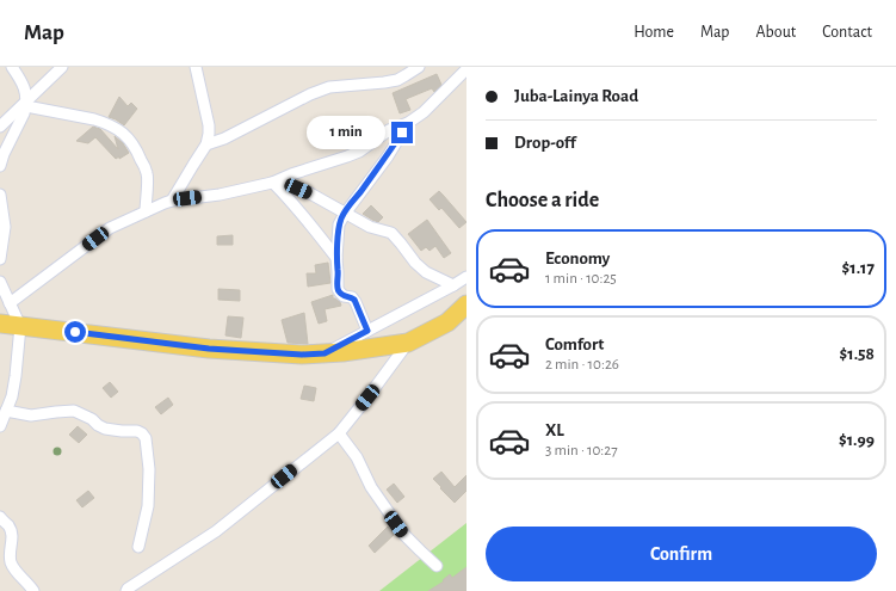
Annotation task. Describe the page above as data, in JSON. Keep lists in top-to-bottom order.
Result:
{
  "page": {
    "header": "Map",
    "nav": [
      "Home",
      "Map",
      "About",
      "Contact"
    ],
    "banner": ["Juba-Lainya Road", "Drop-off"],
    "bubble": "1 min",
    "heading": "Choose a ride",
    "list": [
      {
        "name": "Economy",
        "note": "1 min · 10:25",
        "value": "$1.17"
      },
      {
        "name": "Comfort",
        "note": "2 min · 10:26",
        "value": "$1.58"
      },
      {
        "name": "XL",
        "note": "3 min · 10:27",
        "value": "$1.99"
      }
    ],
    "buttons": "Confirm"
  }
}
